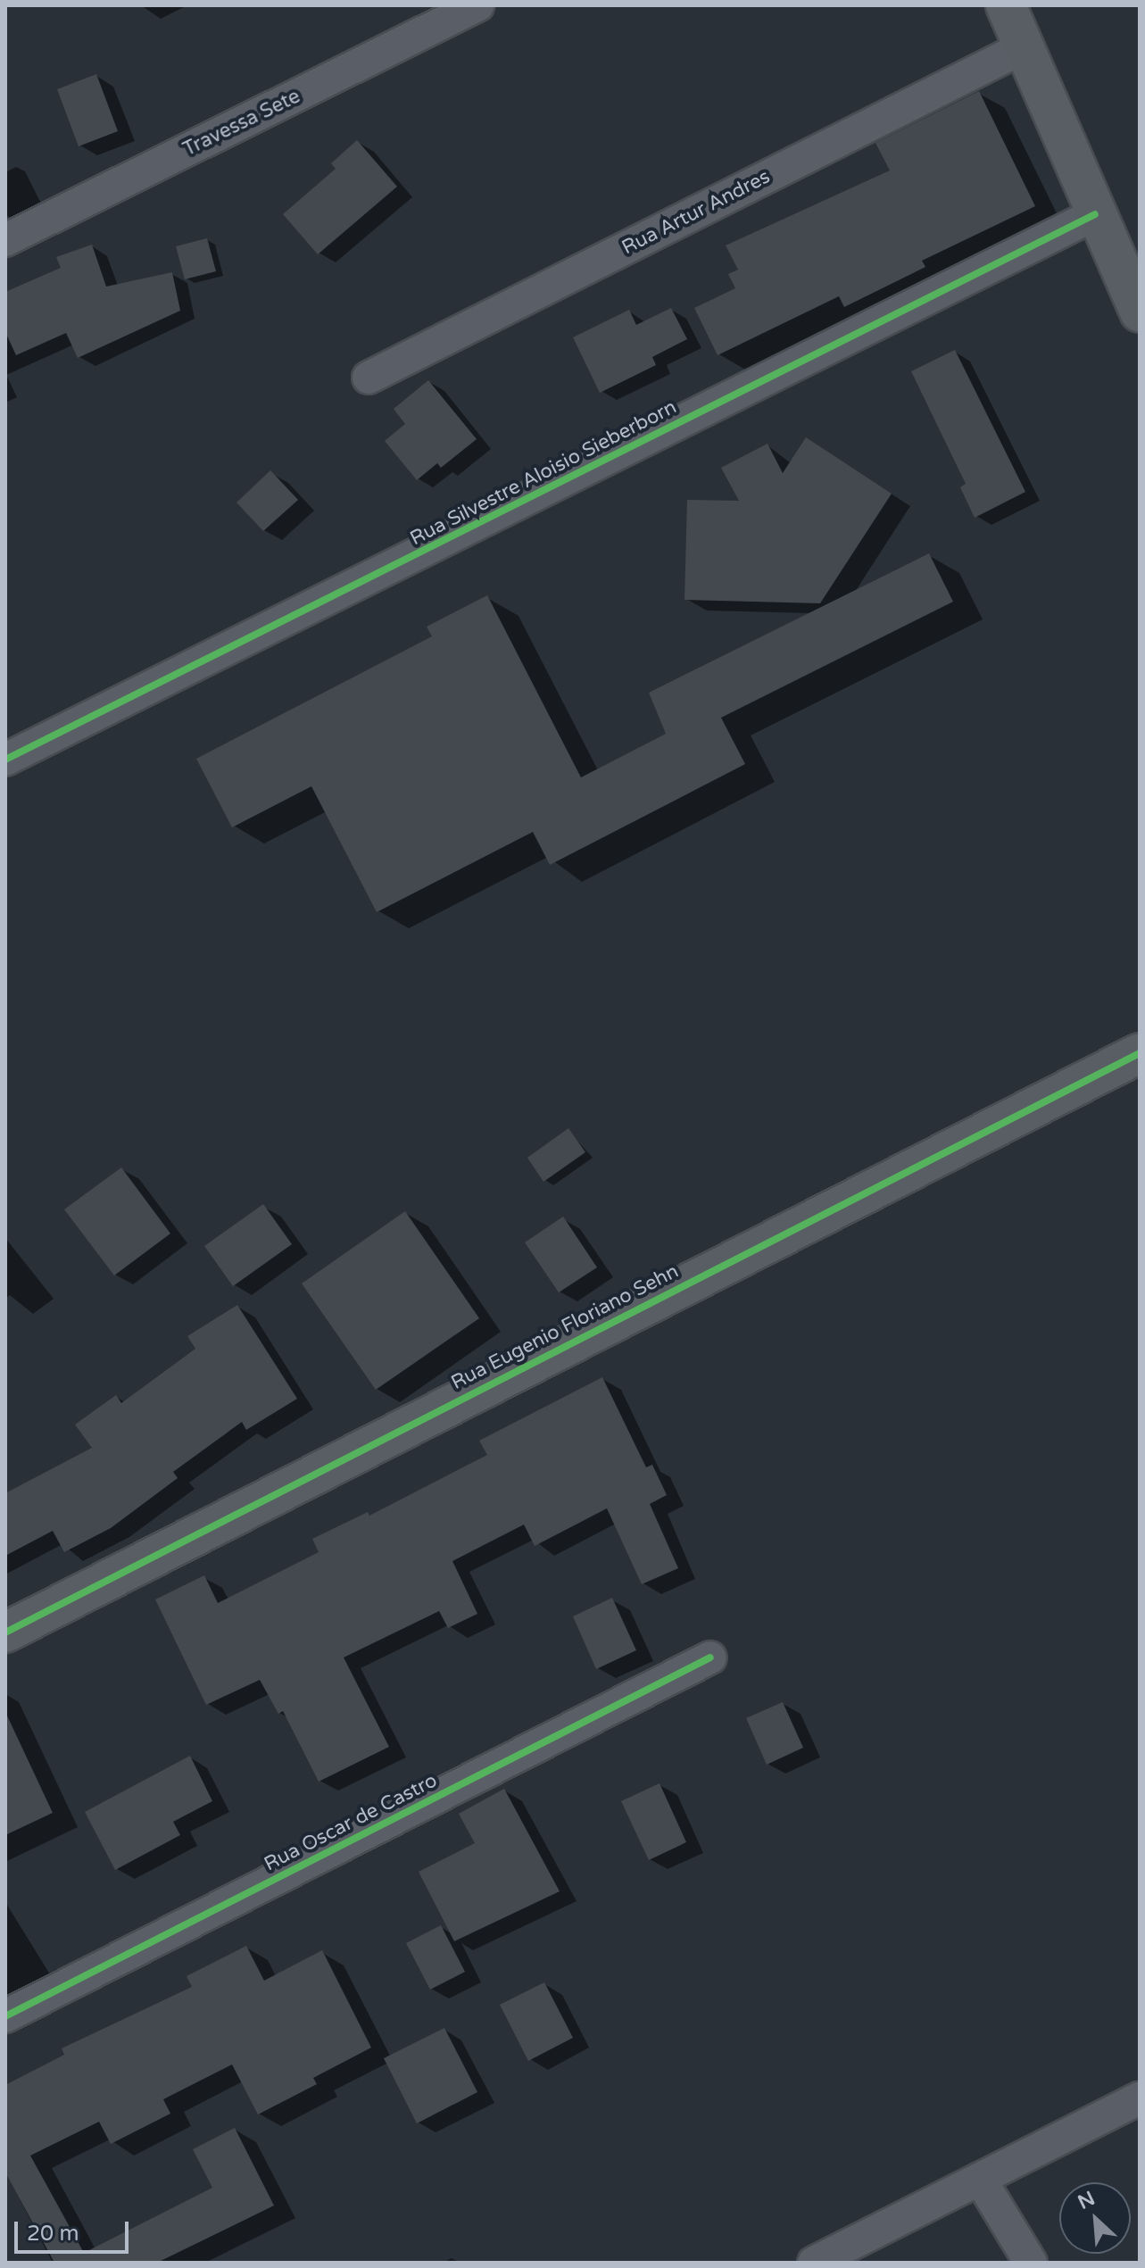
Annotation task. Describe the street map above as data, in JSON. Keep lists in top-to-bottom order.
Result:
{
  "streets": {
    "street": [
      "Travessa Sete",
      "Rua Artur Andres",
      "Rua Silvestre Aloisio Sieberborn",
      "Rua Eugenio Floriano Sehn",
      "Rua Oscar de Castro"
    ]
  },
  "scale_bar": "20 m",
  "north": "top left"
}
